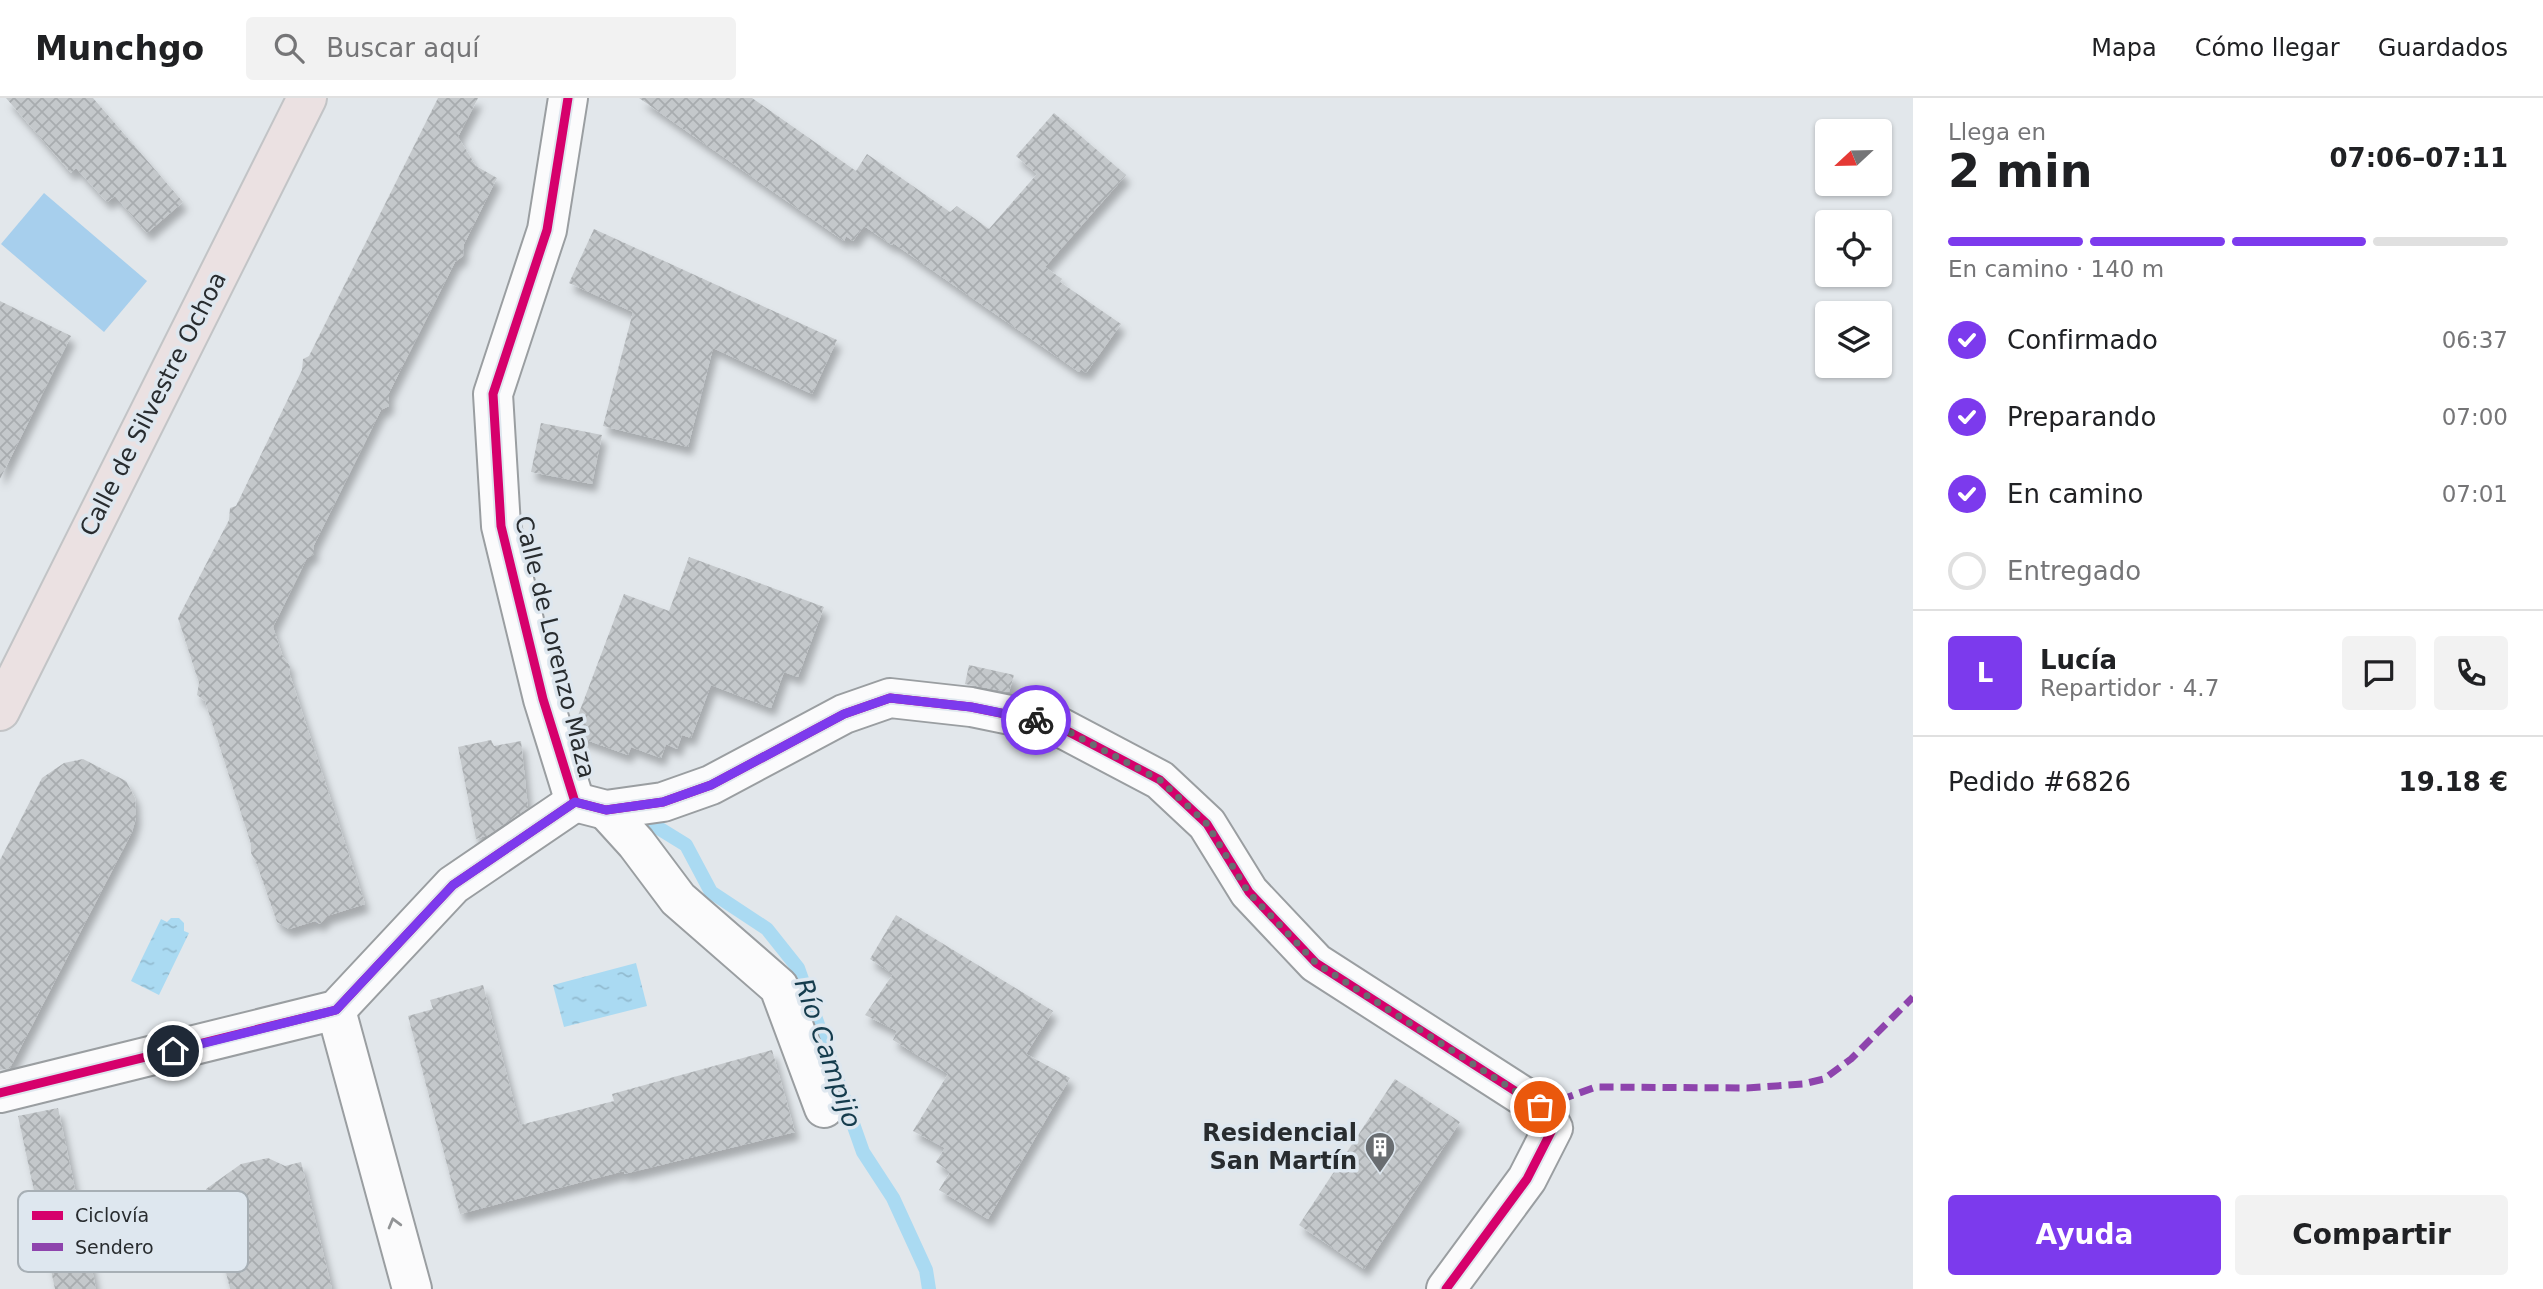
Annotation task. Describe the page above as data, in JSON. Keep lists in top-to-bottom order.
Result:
{
  "streets": {
    "highway": ["Calle de Silvestre Ochoa"],
    "street": ["Calle de Lorenzo Maza"]
  },
  "water": ["Río Campijo"],
  "places": {
    "building": ["Residencial San Martín"]
  },
  "legend": ["Ciclovía", "Sendero"],
  "north": "left",
  "page": {
    "header": "Munchgo",
    "search": "Buscar aquí",
    "nav": ["Mapa", "Cómo llegar", "Guardados"],
    "heading": ["2 min", "Llega en", "07:06–07:11"],
    "panel": [
      "Lucía",
      "Repartidor · 4.7",
      "Pedido #6826",
      "19.18 €"
    ],
    "bar": "En camino · 140 m",
    "list": [
      ["Confirmado", "06:37"],
      ["Preparando", "07:00"],
      ["En camino", "07:01"],
      "Entregado"
    ],
    "round": "L",
    "buttons": ["Ayuda", "Compartir"]
  }
}
